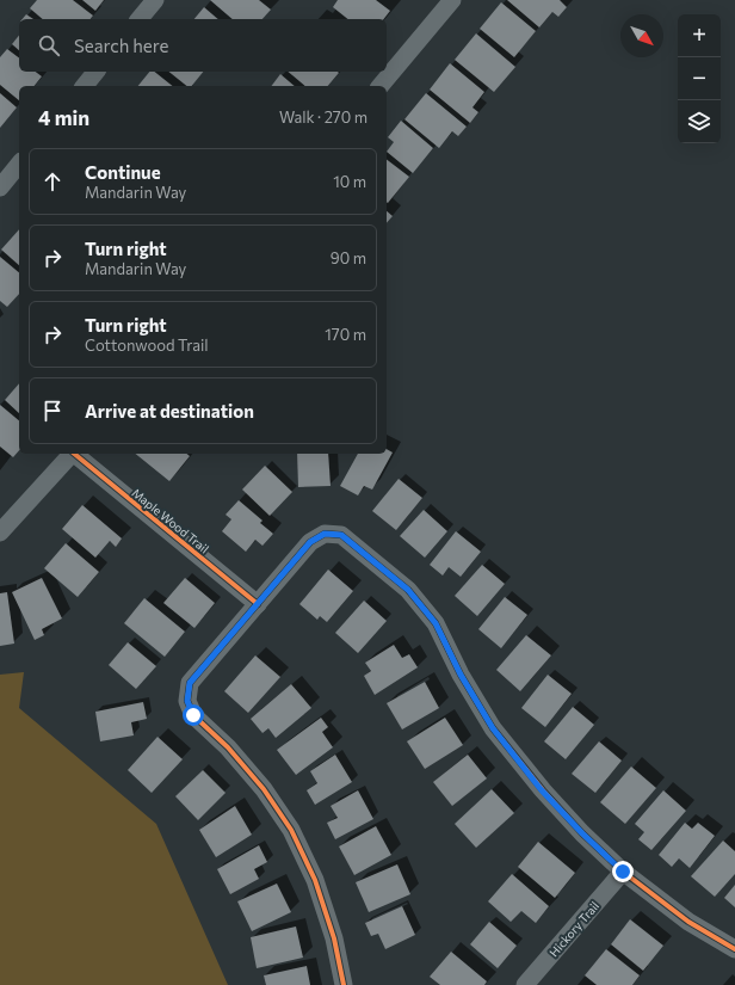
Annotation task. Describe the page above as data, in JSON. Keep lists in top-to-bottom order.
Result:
{
  "streets": {
    "street": ["Maple Wood Trail", "Hickory Trail"]
  },
  "north": "bottom right",
  "page": {
    "map_buttons": ["+", "−"],
    "search": "Search here",
    "heading": ["4 min", "Walk · 270 m"],
    "list": [
      ["Continue", "Mandarin Way", "10 m"],
      ["Turn right", "Mandarin Way", "90 m"],
      ["Turn right", "Cottonwood Trail", "170 m"],
      "Arrive at destination"
    ]
  }
}
